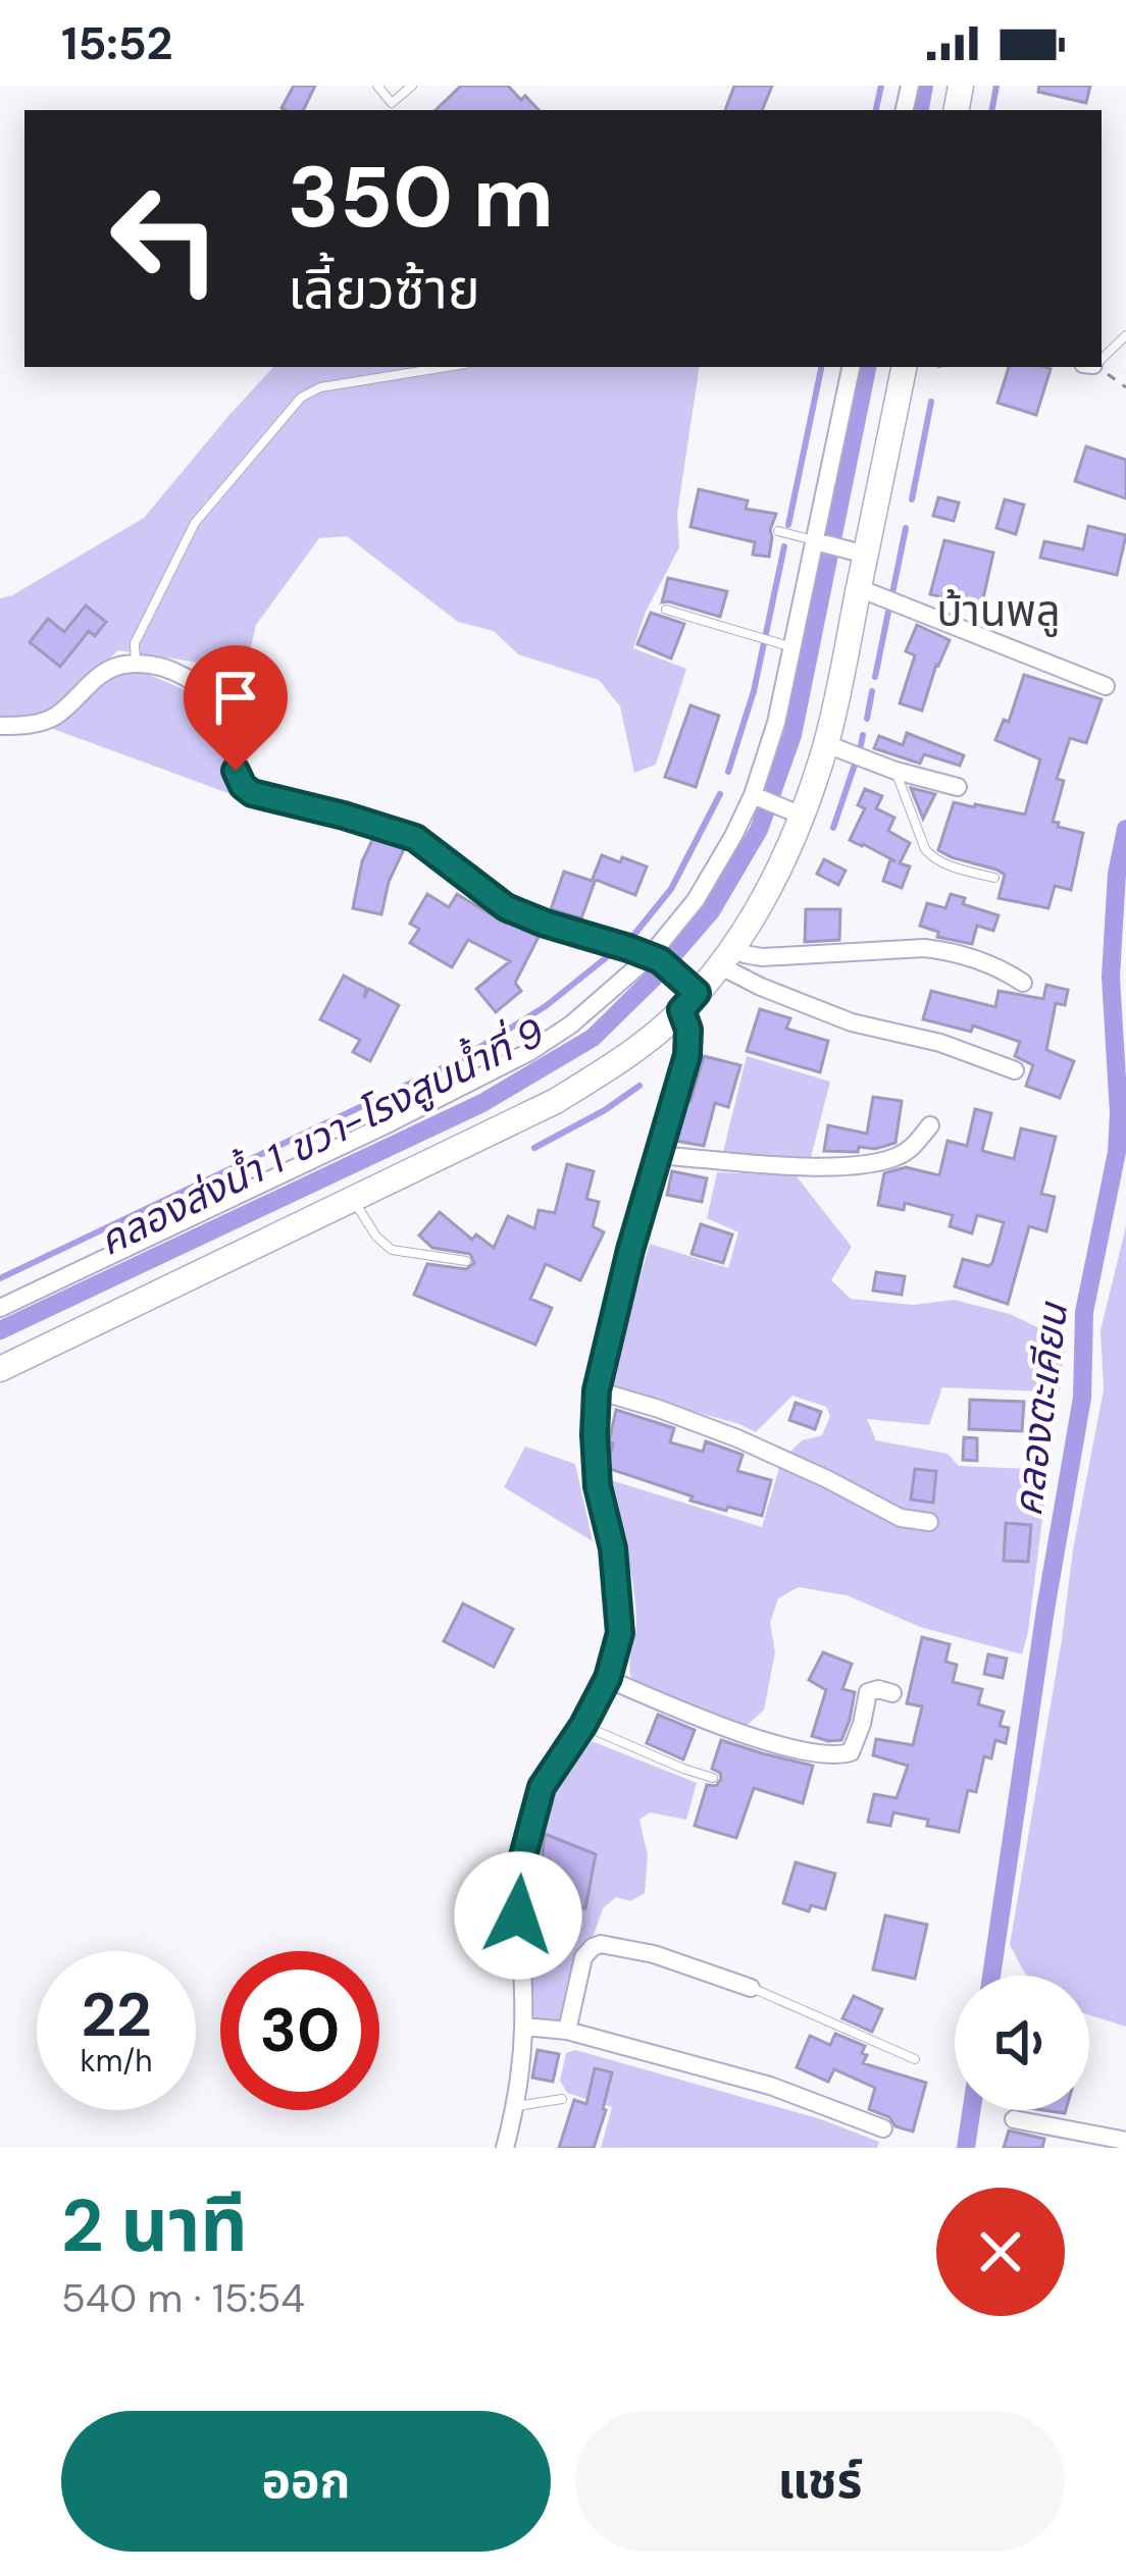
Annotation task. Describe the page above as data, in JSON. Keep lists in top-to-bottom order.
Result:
{
  "districts": ["บ้านพลู"],
  "water": ["คลองส่งน้ำ 1 ขวา-โรงสูบน้ำที่ 9", "คลองตะเคียน"],
  "page": {
    "status": "15:52",
    "turn": ["350 m", "เลี้ยวซ้าย"],
    "speed": "22 km/h",
    "limit": "30",
    "heading": ["2 นาที", "540 m · 15:54"],
    "buttons": ["ออก", "แชร์"]
  }
}
